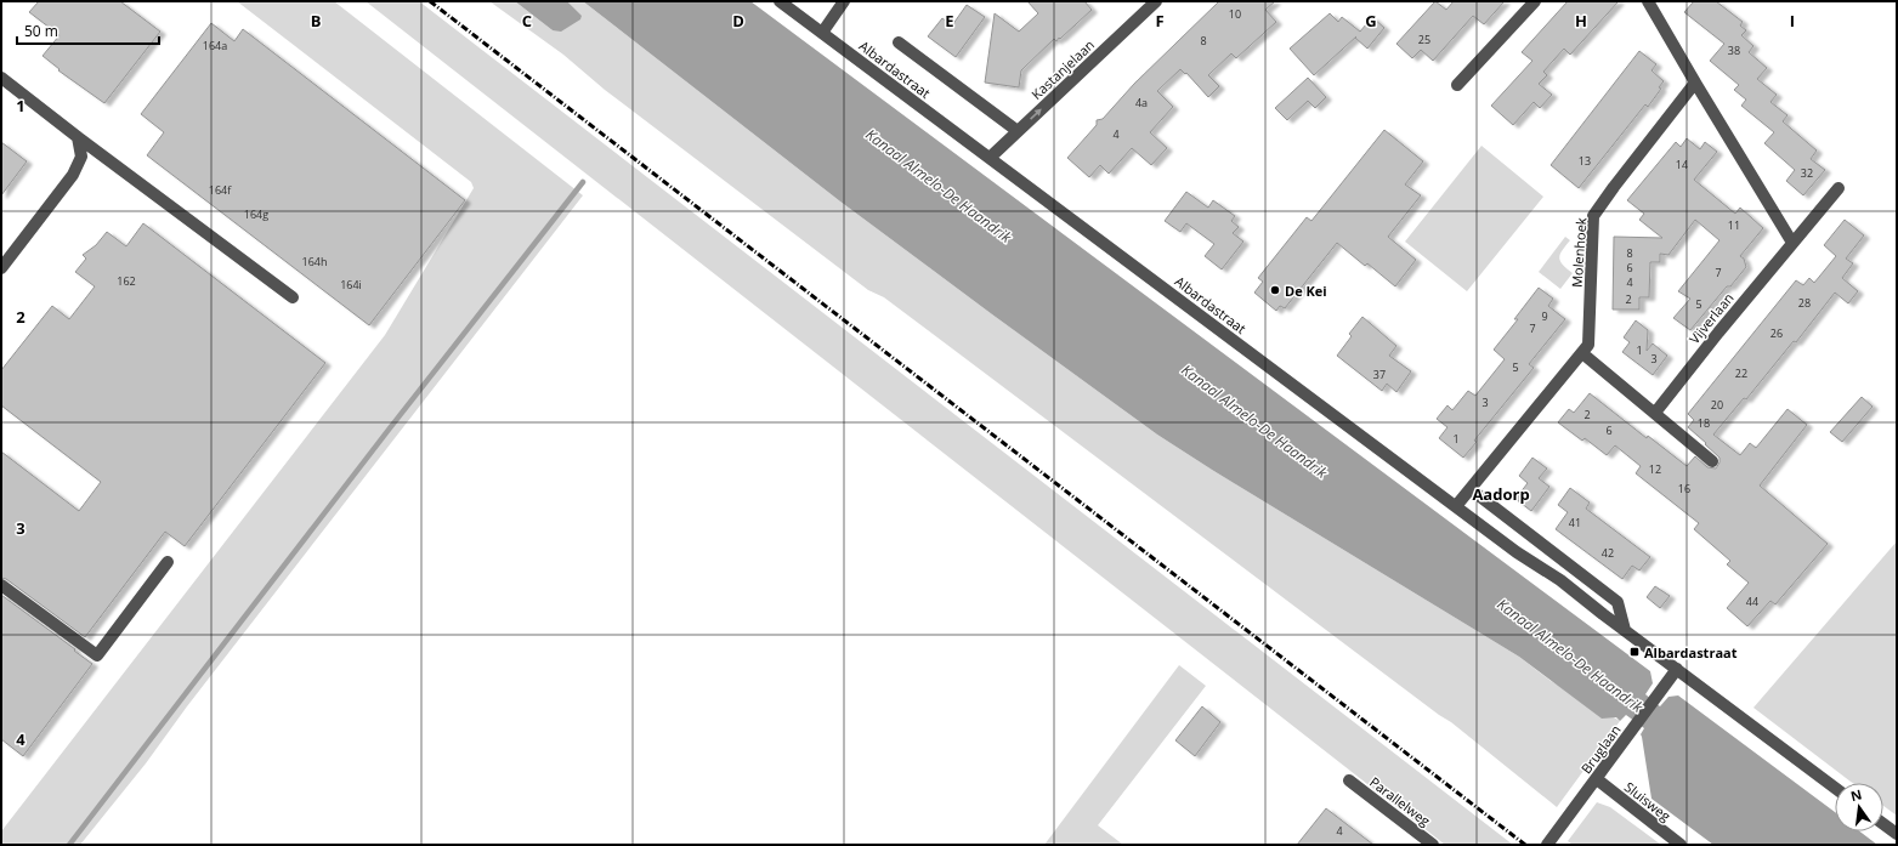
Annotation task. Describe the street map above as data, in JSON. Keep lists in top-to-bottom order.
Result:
{
  "streets": {
    "street": [
      "Albardastraat",
      "Kastanjelaan",
      "Molenhoek",
      "Vijverlaan",
      "Bruglaan",
      "Parallelweg",
      "Sluisweg"
    ]
  },
  "crossings": [
    ["Albardastraat", "Kastanjelaan"],
    ["Albardastraat", "Molenhoek"],
    ["Albardastraat", "Bruglaan"],
    ["Bruglaan", "Sluisweg"]
  ],
  "one_way": ["Kastanjelaan"],
  "districts": ["Aadorp"],
  "water": ["Kanaal Almelo-De Haandrik"],
  "places": {
    "other": ["De Kei"],
    "transit": ["Albardastraat"]
  },
  "house_numbers": [
    "10",
    "25",
    "8",
    "164a",
    "38",
    "4a",
    "4",
    "13",
    "14",
    "32",
    "164f",
    "164g",
    "11",
    "8",
    "164h",
    "6",
    "7",
    "162",
    "4",
    "164i",
    "2",
    "28",
    "5",
    "9",
    "7",
    "26",
    "1",
    "3",
    "5",
    "22",
    "37",
    "3",
    "20",
    "2",
    "18",
    "6",
    "1",
    "12",
    "16",
    "41",
    "42",
    "44",
    "4"
  ],
  "scale_bar": "50 m",
  "north": "top",
  "grid": {
    "columns": [
      "B",
      "C",
      "D",
      "E",
      "F",
      "G",
      "H",
      "I"
    ],
    "rows": [
      "1",
      "2",
      "3",
      "4"
    ]
  }
}
